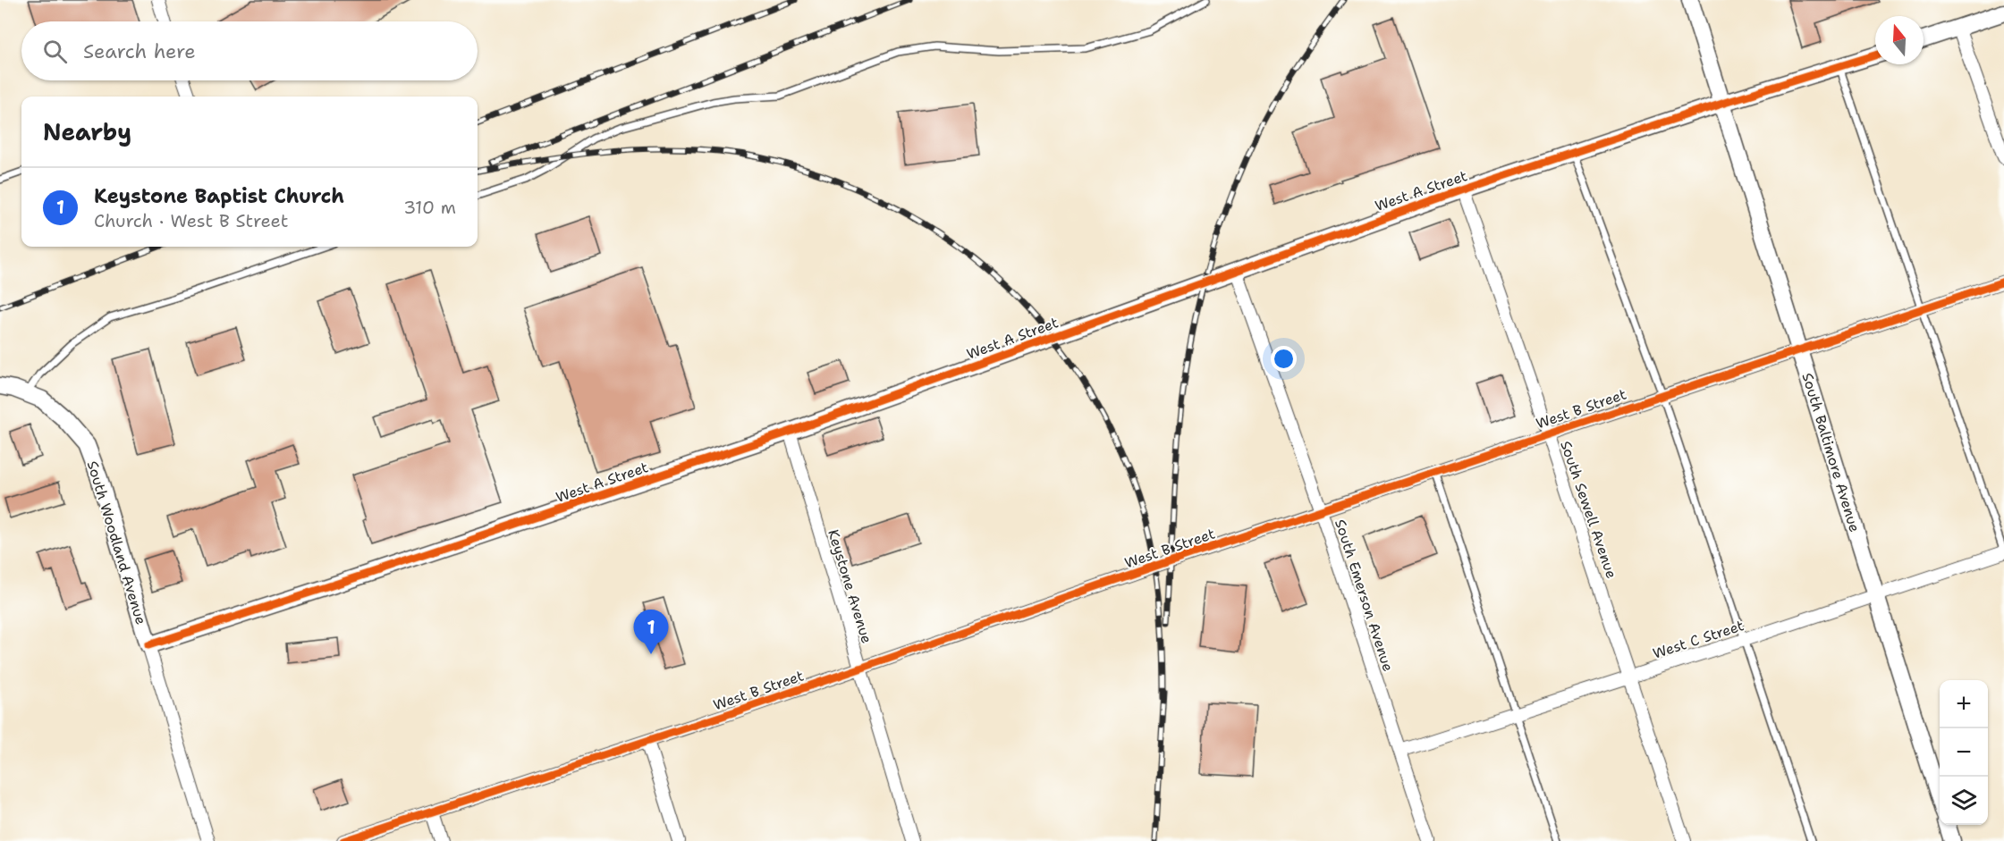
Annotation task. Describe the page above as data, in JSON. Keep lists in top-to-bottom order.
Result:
{
  "streets": {
    "street": [
      "West A Street",
      "West B Street",
      "South Baltimore Avenue",
      "South Sewell Avenue",
      "South Woodland Avenue",
      "Keystone Avenue",
      "South Emerson Avenue",
      "West C Street"
    ]
  },
  "crossings": [
    ["West A Street", "South Baltimore Avenue"],
    ["West A Street", "South Sewell Avenue"],
    ["West A Street", "South Woodland Avenue"],
    ["West A Street", "Keystone Avenue"],
    ["West A Street", "South Emerson Avenue"],
    ["West B Street", "South Baltimore Avenue"],
    ["West B Street", "South Sewell Avenue"],
    ["West B Street", "Keystone Avenue"],
    ["West B Street", "South Emerson Avenue"],
    ["South Baltimore Avenue", "West C Street"],
    ["South Sewell Avenue", "West C Street"],
    ["South Emerson Avenue", "West C Street"]
  ],
  "north": "top",
  "page": {
    "search": "Search here",
    "heading": "Nearby",
    "list": [
      {
        "mark": "1",
        "name": "Keystone Baptist Church",
        "note": "Church · West B Street",
        "value": "310 m"
      }
    ],
    "pins": "1",
    "map_buttons": ["+", "−"]
  }
}
